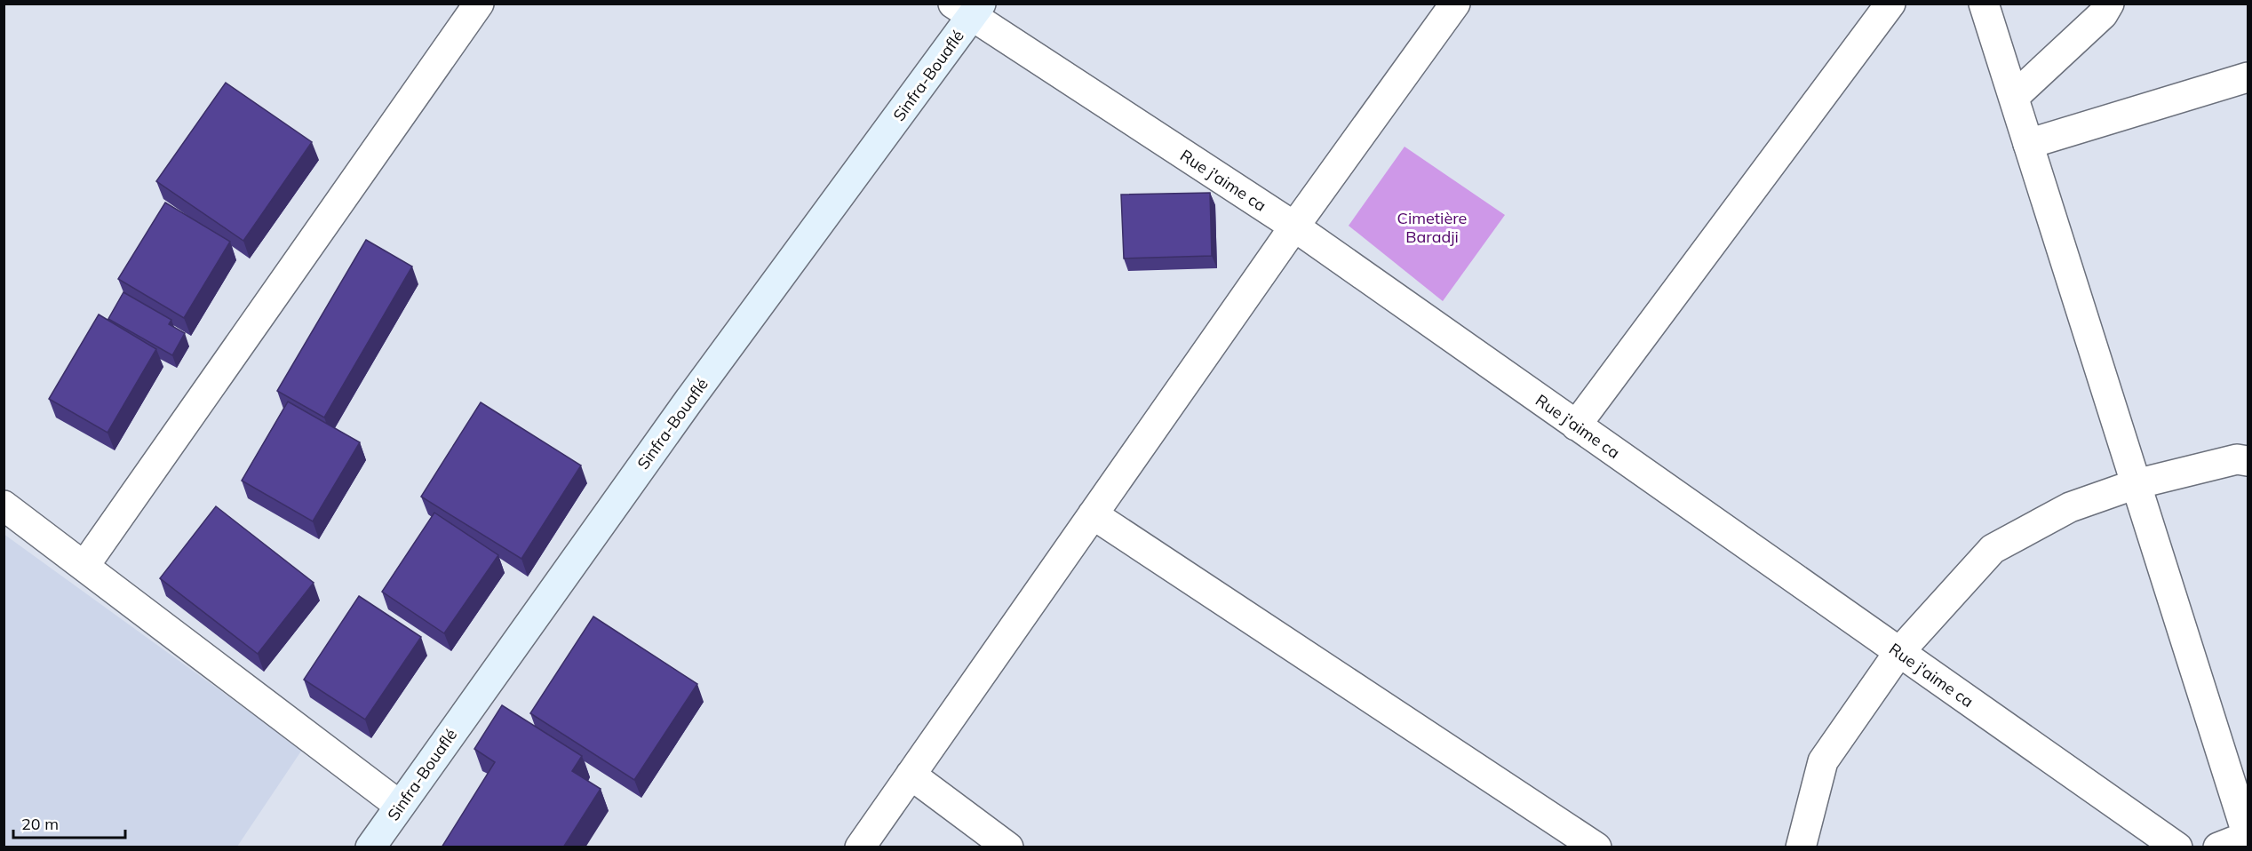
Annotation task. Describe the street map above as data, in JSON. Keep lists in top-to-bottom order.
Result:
{
  "streets": {
    "main road": ["Sinfra-Bouaflé"],
    "street": ["Rue j'aime ca"]
  },
  "crossings": [
    ["Sinfra-Bouaflé", "Rue j'aime ca"]
  ],
  "parks": ["Cimetière Baradji"],
  "scale_bar": "20 m"
}
